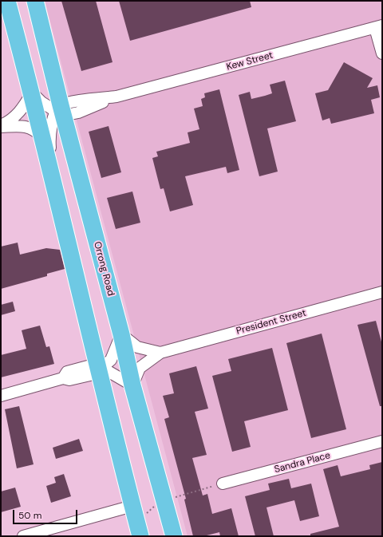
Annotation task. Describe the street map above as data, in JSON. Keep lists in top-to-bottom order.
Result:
{
  "streets": {
    "highway": ["Orrong Road"],
    "street": ["Kew Street", "President Street", "Sandra Place"]
  },
  "crossings": [
    ["Kew Street", "Orrong Road"],
    ["Orrong Road", "President Street"]
  ],
  "scale_bar": "50 m"
}
